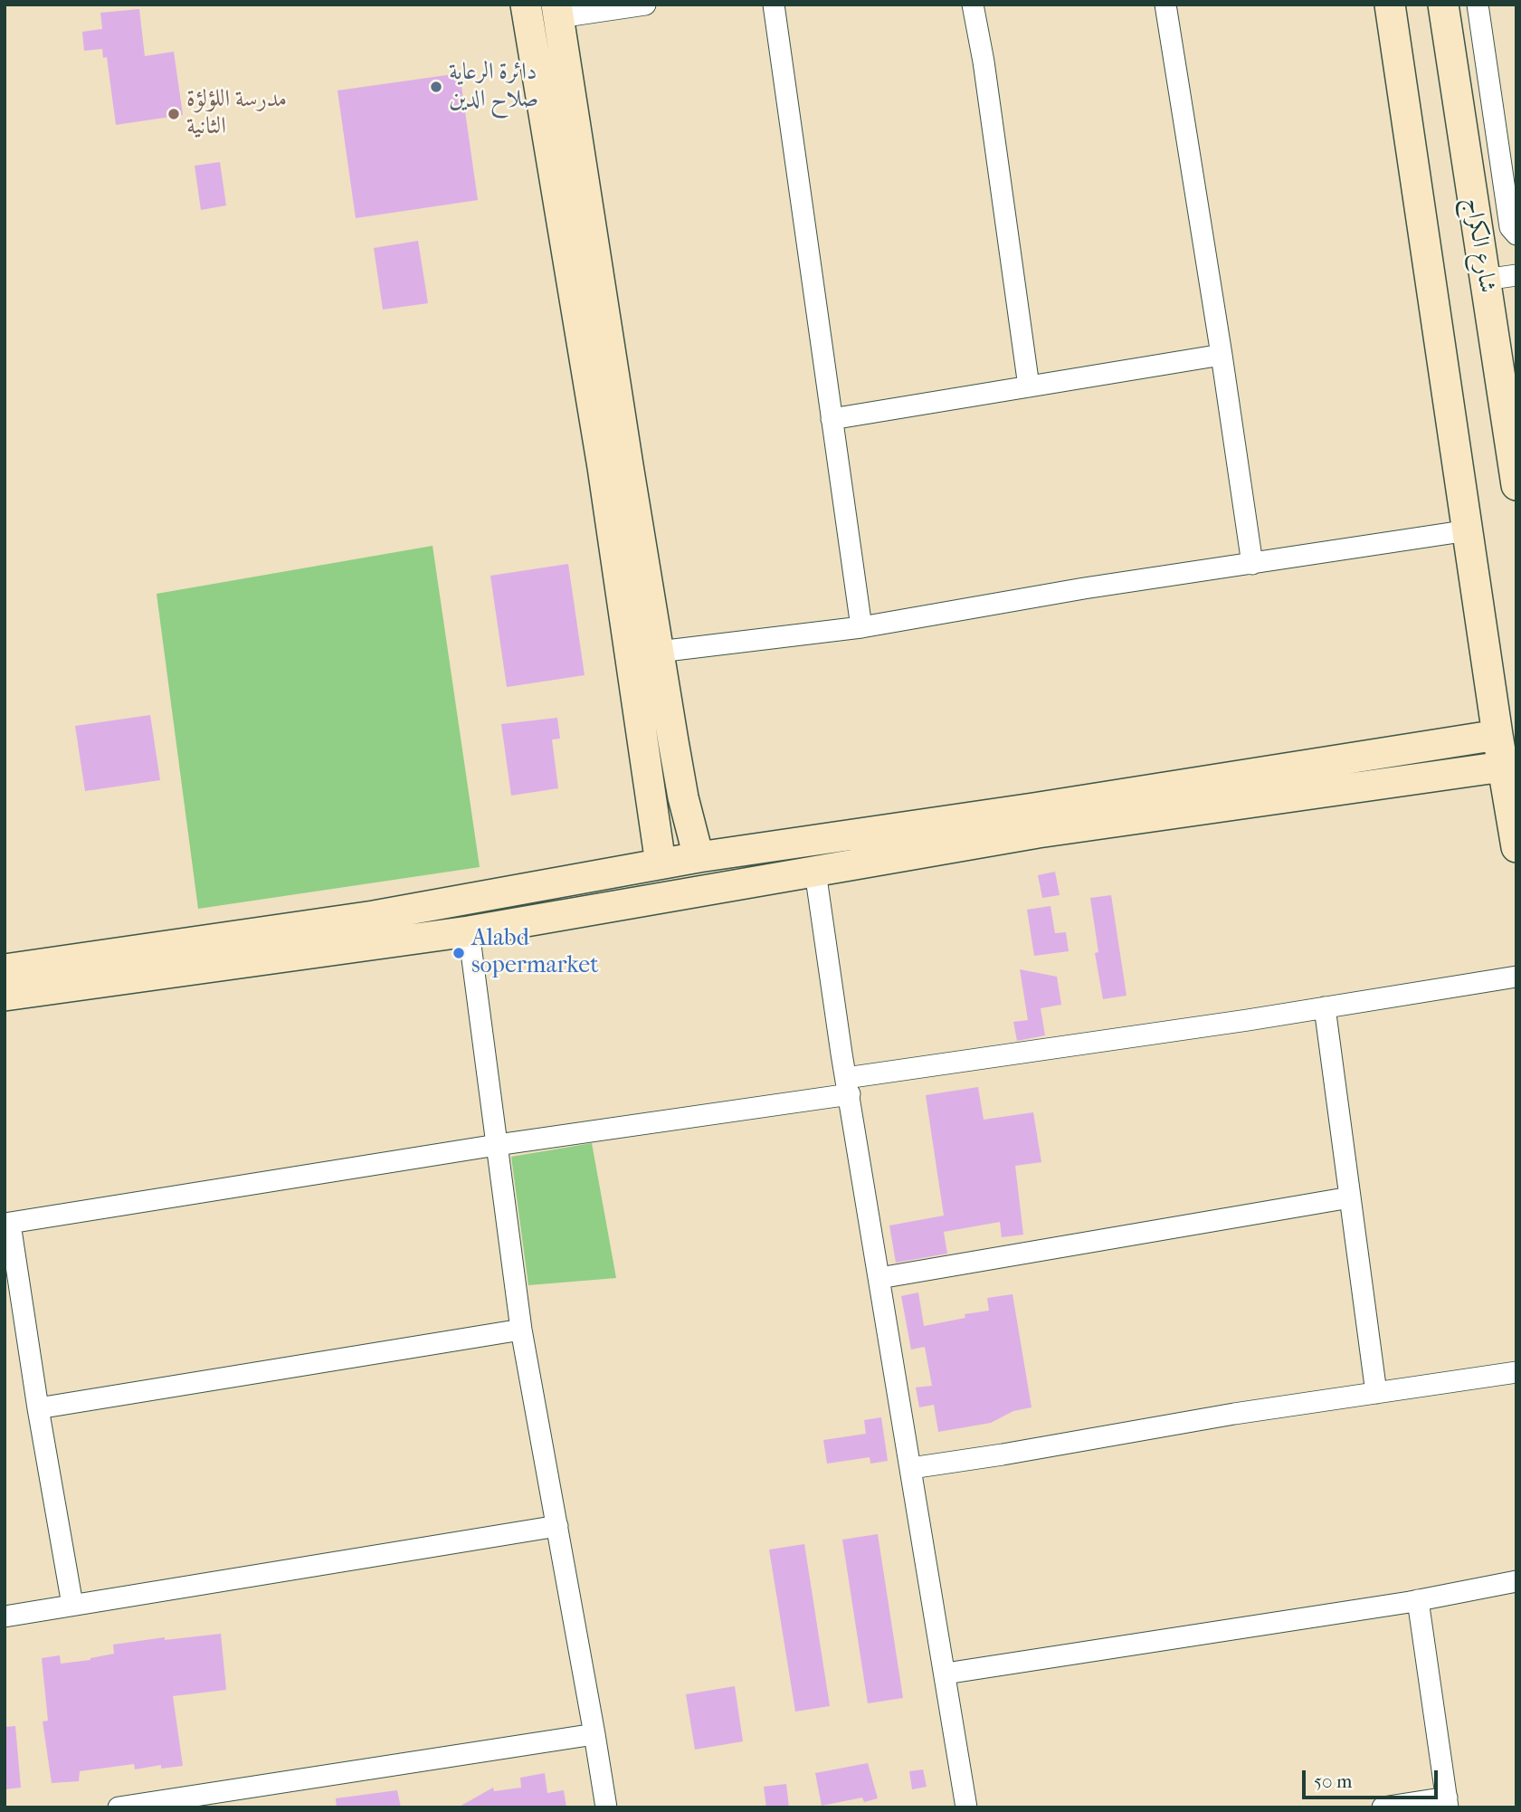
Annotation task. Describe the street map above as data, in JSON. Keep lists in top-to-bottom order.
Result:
{
  "streets": {
    "street": ["شارع الكراج"]
  },
  "places": ["دائرة الرعاية صلاح الدين", "مدرسة اللؤلؤة الثانية", "Alabd sopermarket"],
  "scale_bar": "50 m"
}
